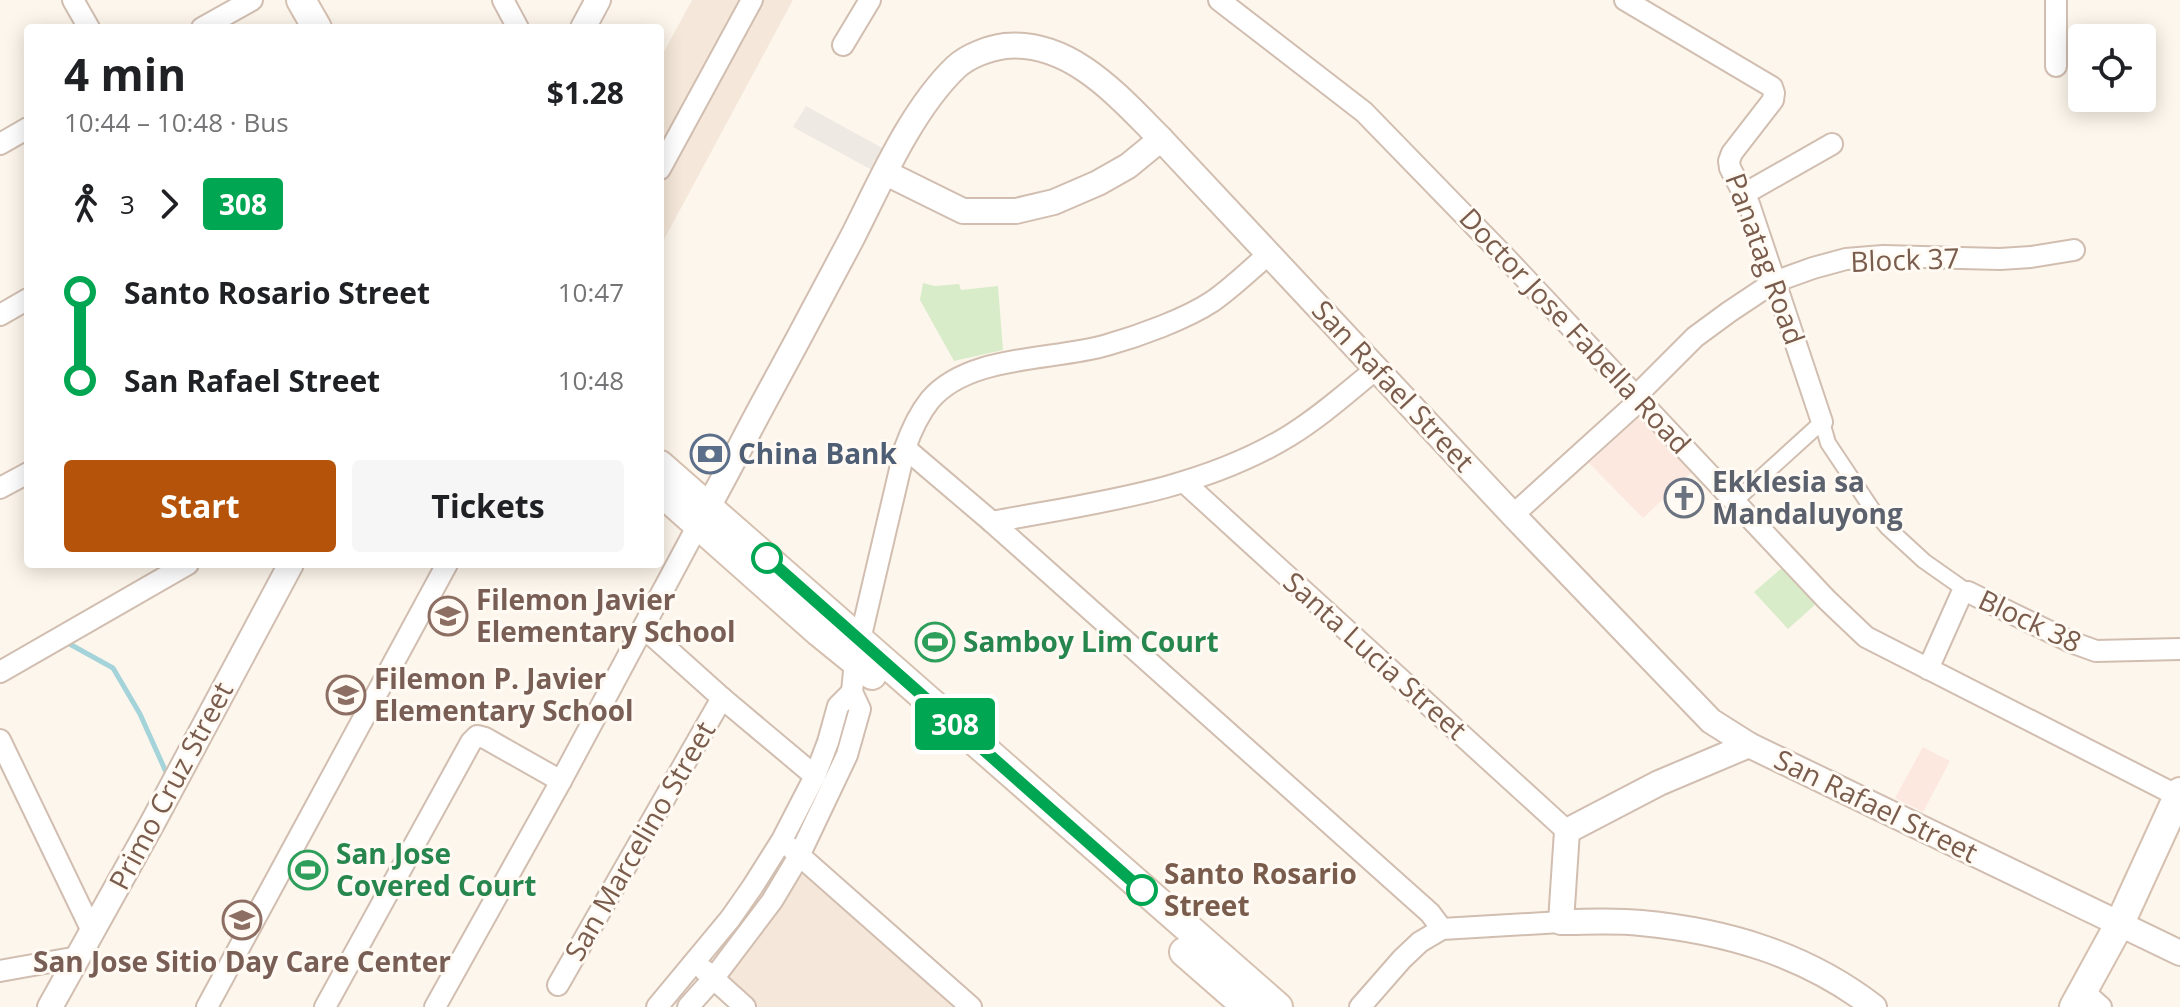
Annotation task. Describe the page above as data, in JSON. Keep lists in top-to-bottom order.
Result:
{
  "streets": {
    "street": [
      "Panatag Road",
      "Block 37",
      "Doctor Jose Fabella Road",
      "San Rafael Street",
      "Block 38",
      "Santa Lucia Street",
      "Primo Cruz Street",
      "San Marcelino Street"
    ]
  },
  "crossings": [
    ["Panatag Road", "Block 37"],
    ["Block 37", "Doctor Jose Fabella Road"],
    ["Block 37", "San Rafael Street"],
    ["Doctor Jose Fabella Road", "Block 38"]
  ],
  "places": {
    "bank": ["China Bank"],
    "church": ["Ekklesia sa Mandaluyong"],
    "school or university": ["Filemon Javier Elementary School", "Filemon P. Javier Elementary School", "San Jose Sitio Day Care Center"],
    "sports": ["Samboy Lim Court", "San Jose Covered Court"],
    "other": ["Santo Rosario Street"]
  },
  "lines": ["bus line 308"],
  "page": {
    "on_map": "308",
    "heading": ["4 min", "10:44 – 10:48 · Bus", "$1.28"],
    "legs": ["3", "308"],
    "list": [
      {
        "name": "Santo Rosario Street",
        "value": "10:47"
      },
      {
        "name": "San Rafael Street",
        "value": "10:48"
      }
    ],
    "buttons": ["Start", "Tickets"]
  }
}
